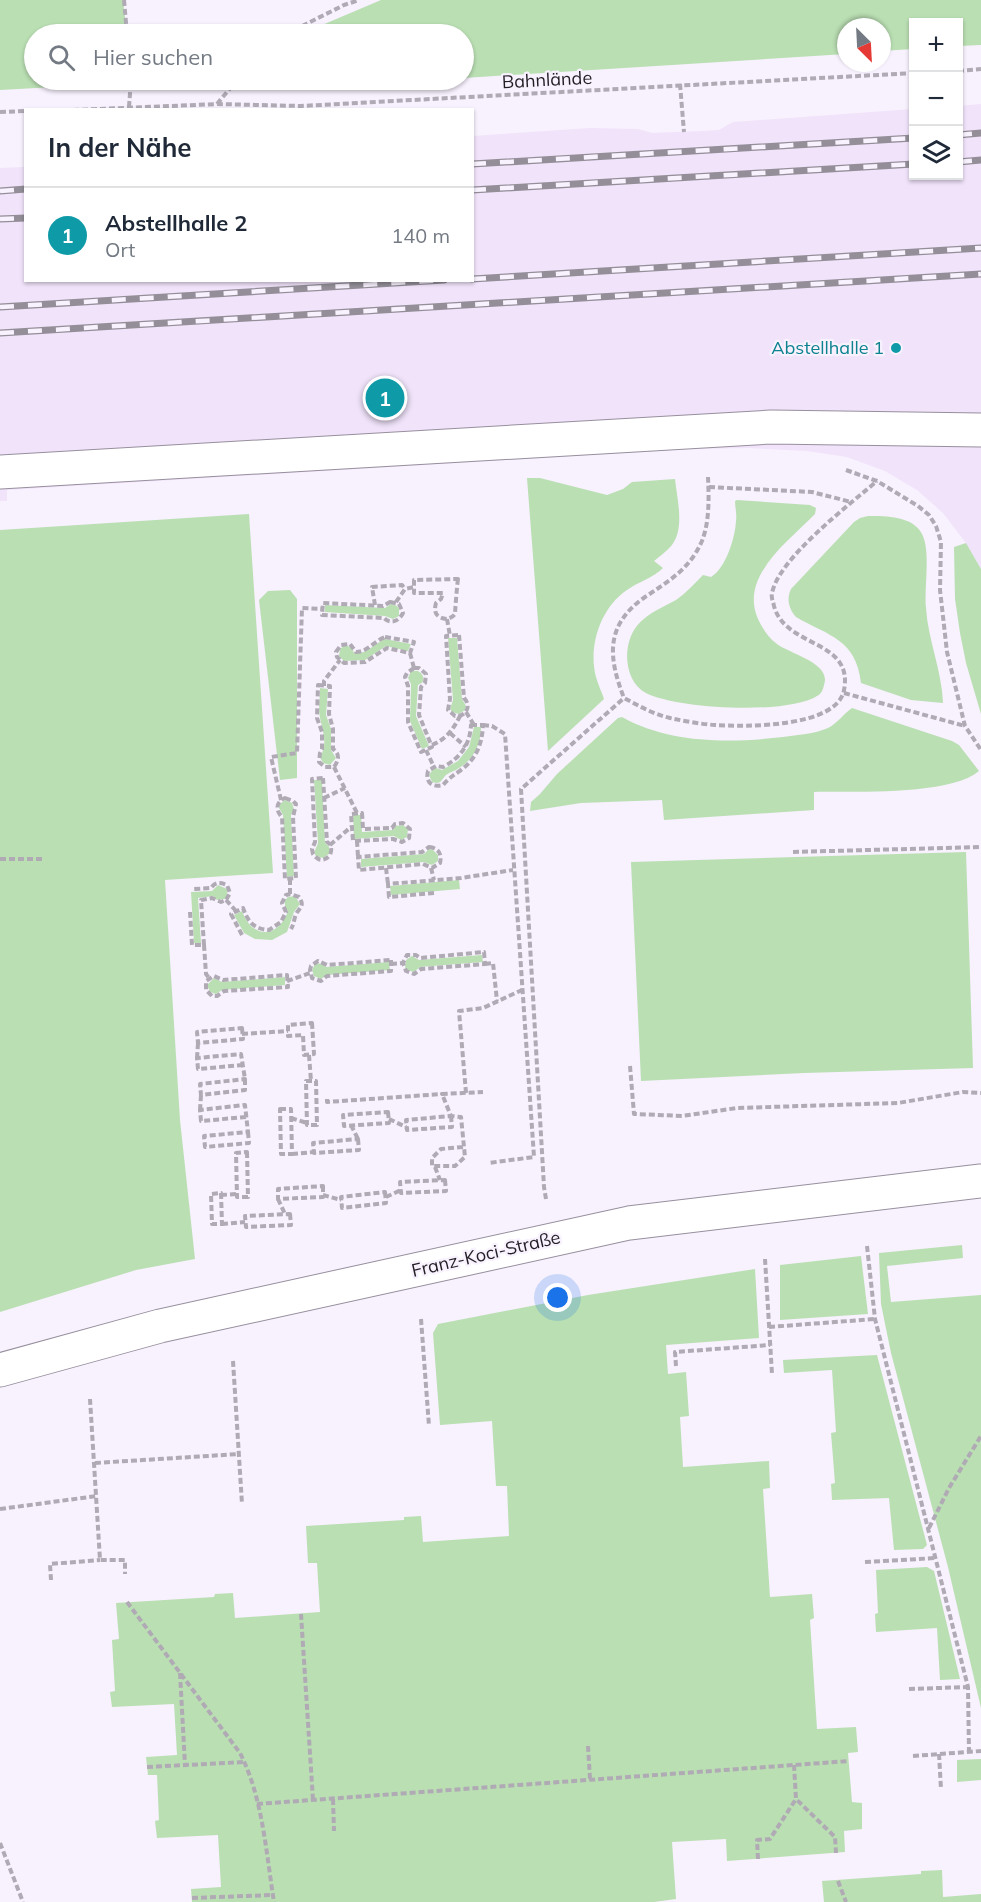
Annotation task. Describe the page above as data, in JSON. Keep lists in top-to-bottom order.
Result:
{
  "streets": {
    "street": ["Franz-Koci-Straße"],
    "path": ["Bahnlände"]
  },
  "places": ["Abstellhalle 1"],
  "north": "bottom right",
  "page": {
    "map_buttons": ["+", "−"],
    "search": "Hier suchen",
    "heading": "In der Nähe",
    "list": [
      {
        "mark": "1",
        "name": "Abstellhalle 2",
        "note": "Ort",
        "value": "140 m"
      }
    ],
    "pins": "1"
  }
}
